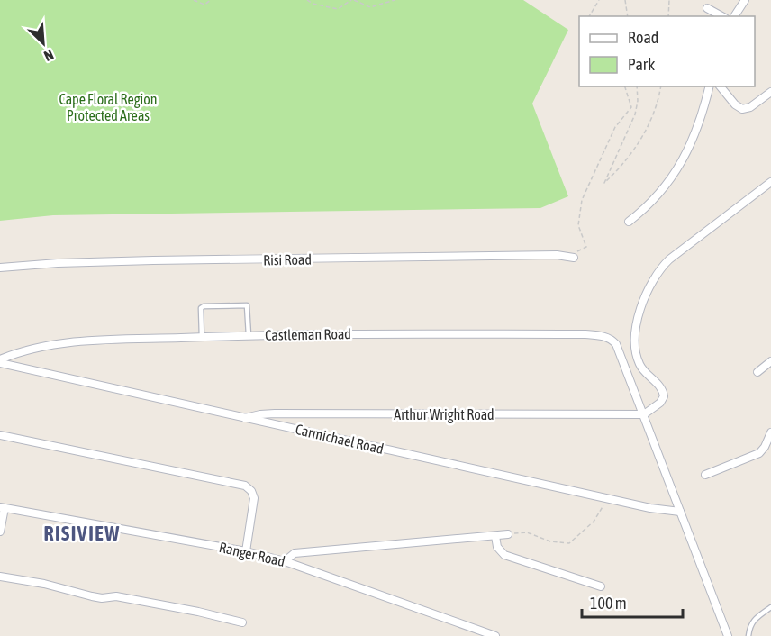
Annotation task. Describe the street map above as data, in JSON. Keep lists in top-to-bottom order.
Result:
{
  "streets": {
    "street": [
      "Risi Road",
      "Castleman Road",
      "Arthur Wright Road",
      "Carmichael Road",
      "Ranger Road"
    ]
  },
  "crossings": [
    ["Castleman Road", "Arthur Wright Road"],
    ["Castleman Road", "Carmichael Road"],
    ["Arthur Wright Road", "Carmichael Road"]
  ],
  "districts": ["RISIVIEW"],
  "parks": ["Cape Floral Region Protected Areas"],
  "legend": ["Road", "Park"],
  "scale_bar": "100 m",
  "north": "bottom right"
}
